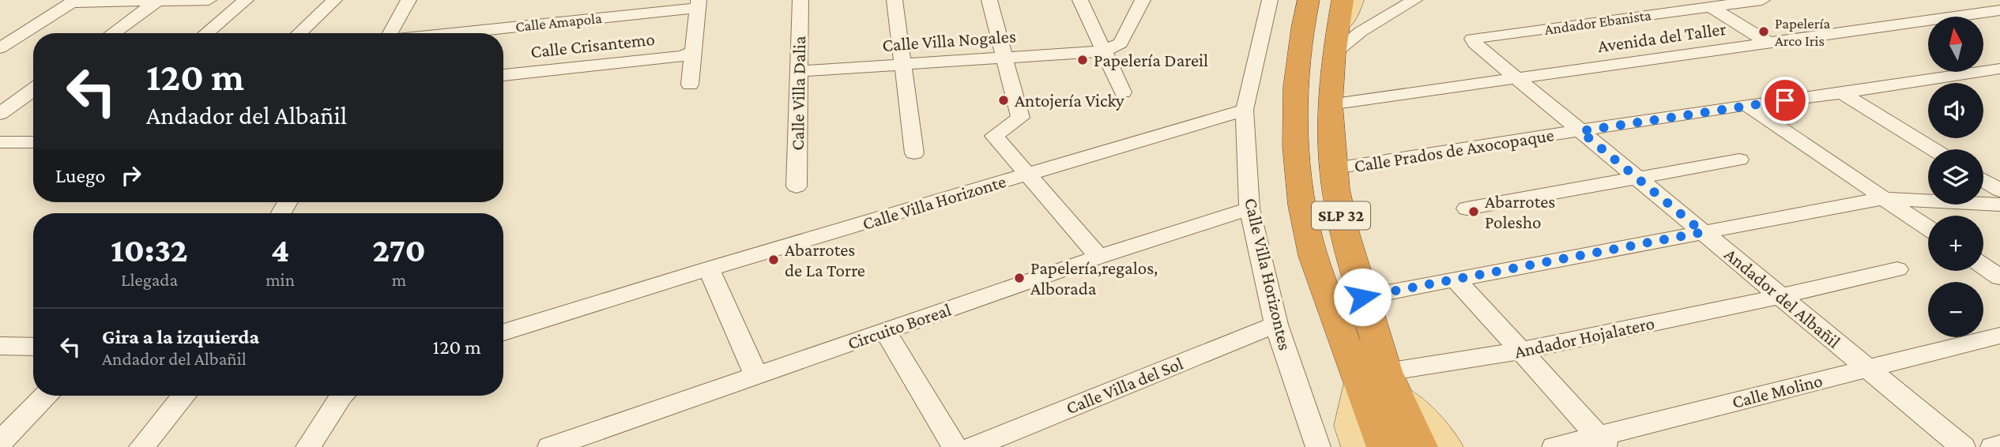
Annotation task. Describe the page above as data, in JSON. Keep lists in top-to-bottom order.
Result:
{
  "streets": {
    "highway": ["SLP 32"],
    "street": [
      "Calle Amapola",
      "Andador Ebanista",
      "Avenida del Taller",
      "Calle Villa Nogales",
      "Calle Crisantemo",
      "Calle Villa Dalia",
      "Calle Prados de Axocopaque",
      "Calle Villa Horizonte",
      "Calle Villa Horizontes",
      "Andador del Albañil",
      "Circuito Boreal",
      "Andador Hojalatero",
      "Calle Villa del Sol",
      "Calle Molino"
    ]
  },
  "crossings": [
    ["Andador Ebanista", "Andador del Albañil"],
    ["Avenida del Taller", "SLP 32"],
    ["Avenida del Taller", "Andador del Albañil"],
    ["Calle Villa Nogales", "Calle Villa Dalia"],
    ["Calle Prados de Axocopaque", "SLP 32"],
    ["Calle Prados de Axocopaque", "Andador del Albañil"],
    ["Calle Villa Horizonte", "Calle Villa Horizontes"],
    ["SLP 32", "Andador Hojalatero"],
    ["Calle Villa Horizontes", "Circuito Boreal"],
    ["Calle Villa Horizontes", "Calle Villa del Sol"],
    ["Andador del Albañil", "Andador Hojalatero"],
    ["Andador del Albañil", "Calle Molino"]
  ],
  "places": [
    "Papelería Arco Iris",
    "Papelería Dareil",
    "Antojería Vicky",
    "Abarrotes Polesho",
    "Abarrotes de La Torre",
    "Papelería,regalos, Alborada"
  ],
  "north": "top",
  "page": {
    "map_buttons": ["+", "−"],
    "turn": ["120 m", "Andador del Albañil"],
    "then": "Luego",
    "eta": [
      "10:32",
      "Llegada",
      "4",
      "min",
      "270",
      "m"
    ],
    "list": [
      {
        "name": "Gira a la izquierda",
        "note": "Andador del Albañil",
        "value": "120 m"
      }
    ]
  }
}
